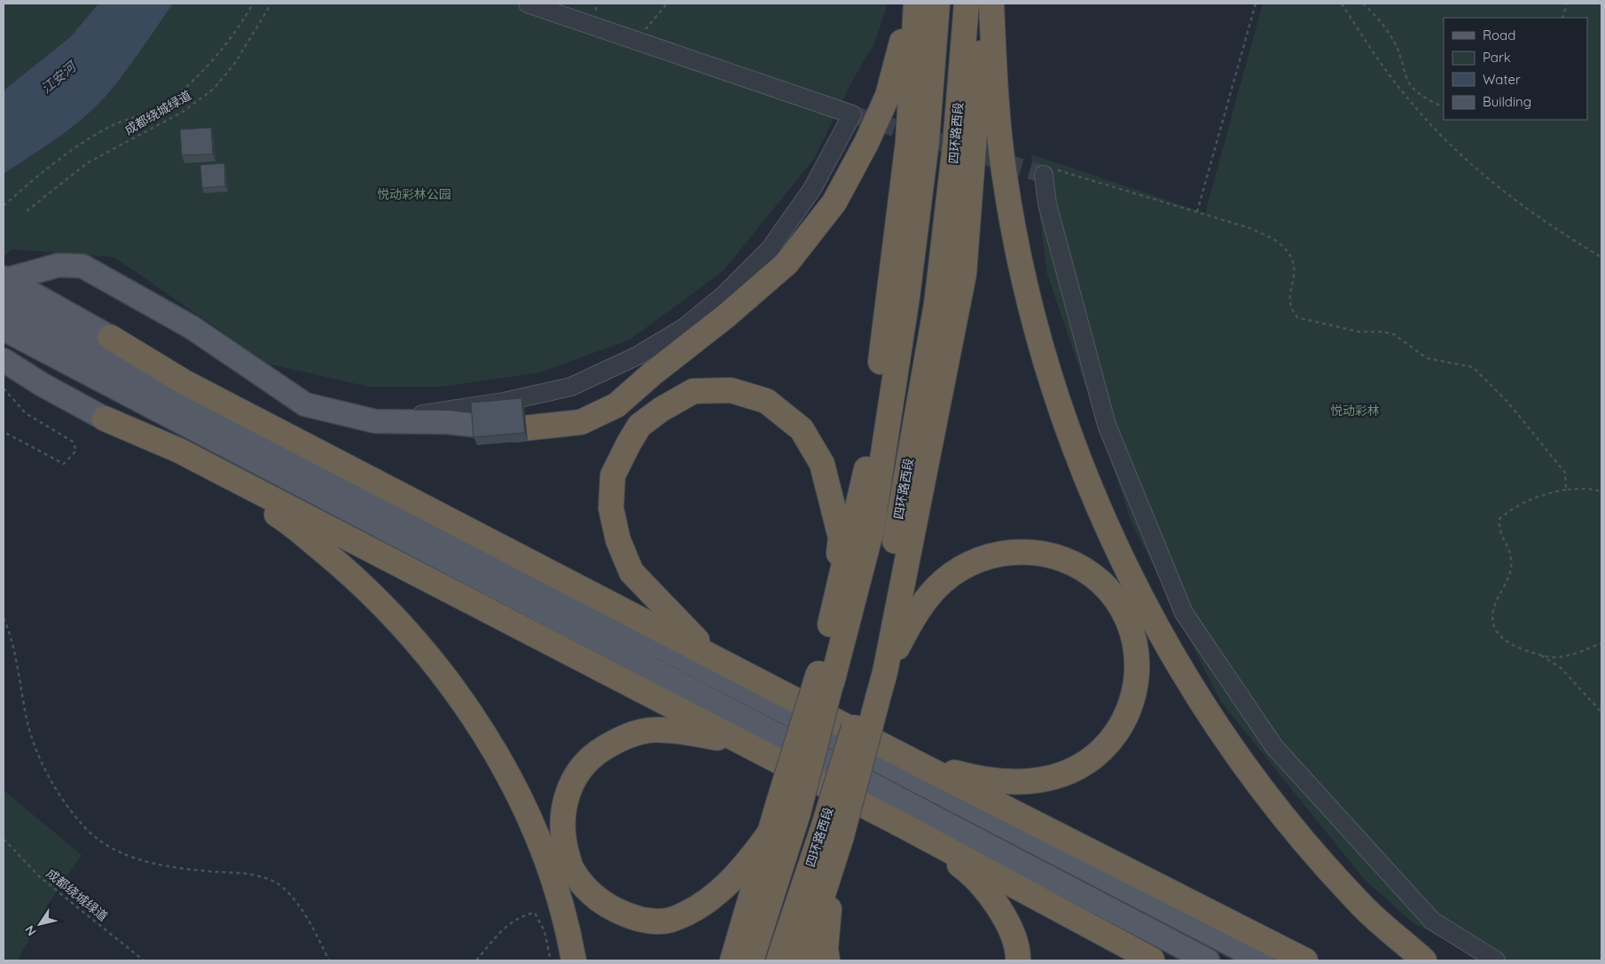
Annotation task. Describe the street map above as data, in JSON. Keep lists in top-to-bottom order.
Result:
{
  "streets": {
    "highway": ["四环路西段"],
    "path": ["成都绕城绿道"]
  },
  "water": ["江安河"],
  "parks": ["悦动彩林公园", "悦动彩林"],
  "legend": [
    "Road",
    "Park",
    "Water",
    "Building"
  ],
  "north": "bottom left"
}
